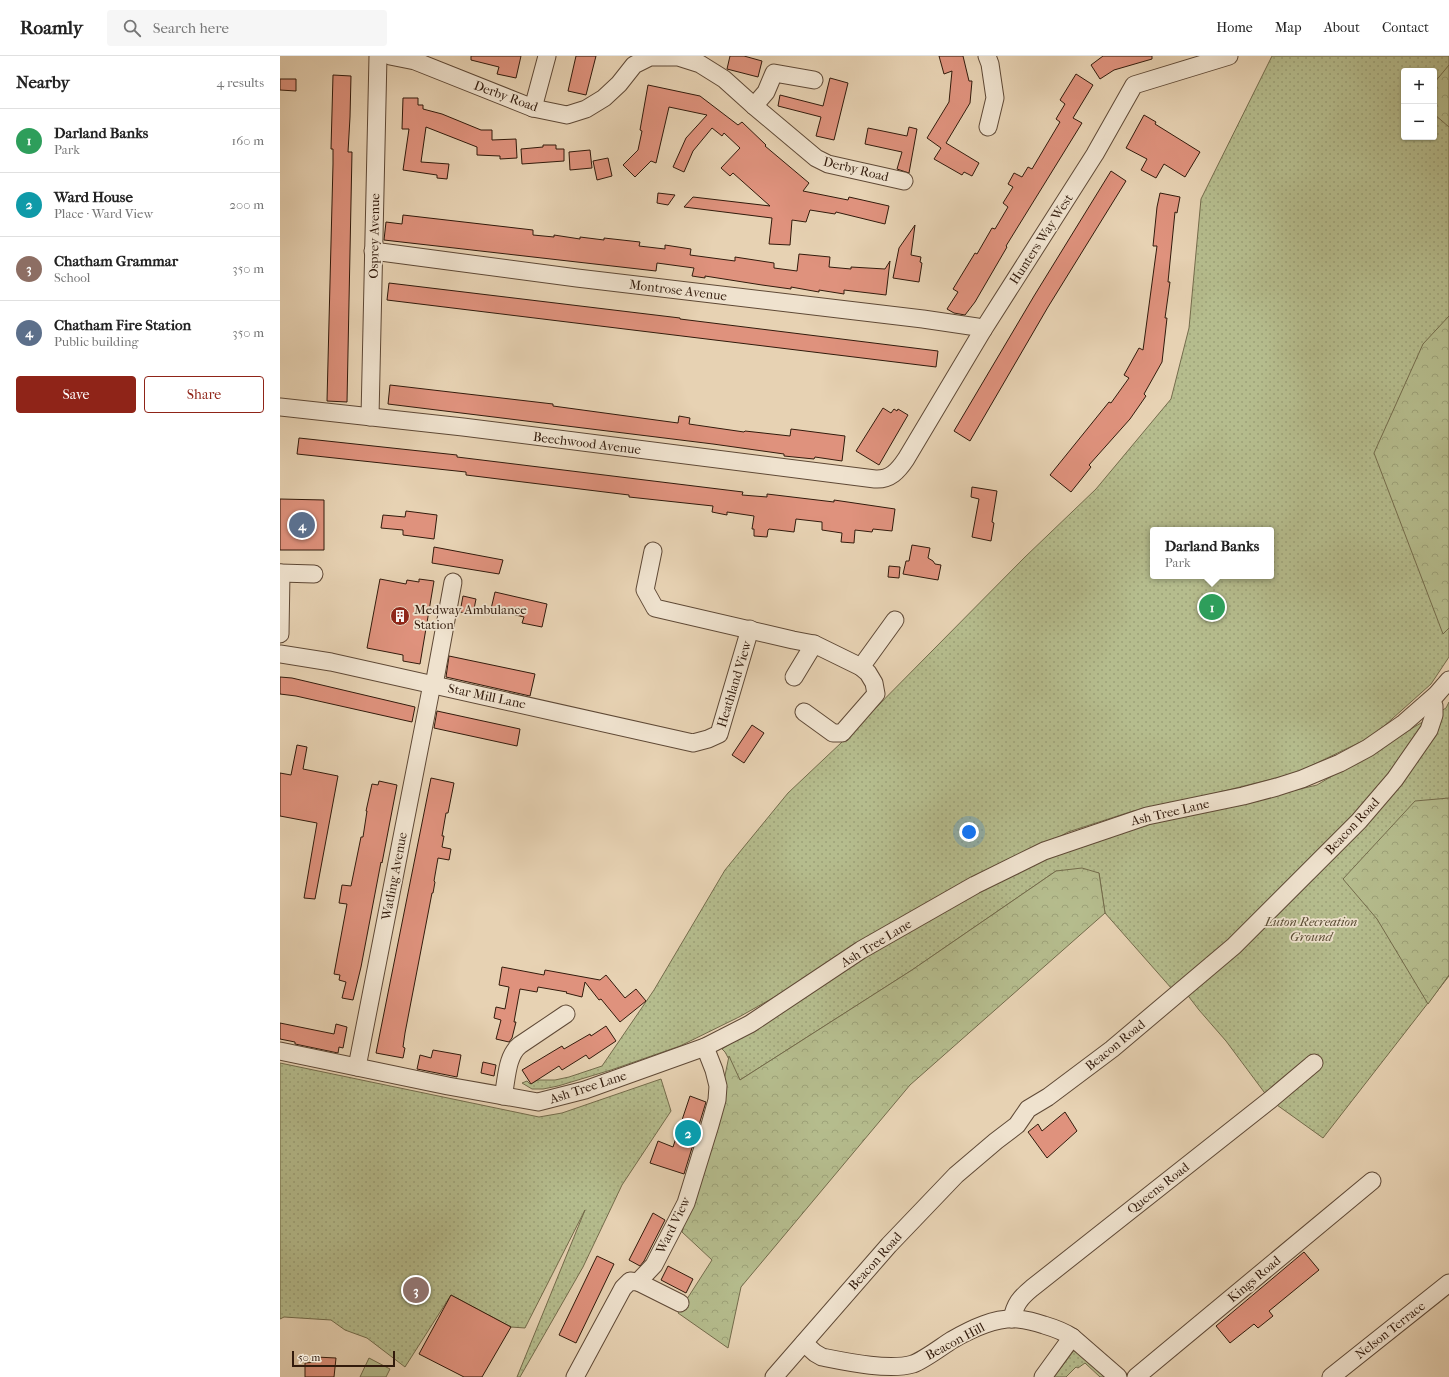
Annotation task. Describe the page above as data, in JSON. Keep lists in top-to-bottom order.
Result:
{
  "streets": {
    "street": [
      "Derby Road",
      "Osprey Avenue",
      "Hunters Way West",
      "Montrose Avenue",
      "Beechwood Avenue",
      "Heathland View",
      "Star Mill Lane",
      "Ash Tree Lane",
      "Beacon Road",
      "Watling Avenue",
      "Queens Road",
      "Ward View",
      "Kings Road",
      "Nelson Terrace",
      "Beacon Hill"
    ]
  },
  "crossings": [
    ["Osprey Avenue", "Montrose Avenue"],
    ["Osprey Avenue", "Beechwood Avenue"],
    ["Hunters Way West", "Montrose Avenue"],
    ["Hunters Way West", "Beechwood Avenue"],
    ["Heathland View", "Star Mill Lane"],
    ["Star Mill Lane", "Watling Avenue"],
    ["Ash Tree Lane", "Beacon Road"],
    ["Ash Tree Lane", "Watling Avenue"],
    ["Ash Tree Lane", "Ward View"],
    ["Beacon Road", "Beacon Hill"],
    ["Queens Road", "Beacon Hill"]
  ],
  "parks": ["Luton Recreation Ground"],
  "places": {
    "building": ["Medway Ambulance Station"]
  },
  "scale_bar": "50 m",
  "page": {
    "header": "Roamly",
    "search": "Search here",
    "nav": [
      "Home",
      "Map",
      "About",
      "Contact"
    ],
    "heading": ["Nearby", "4 results"],
    "map_buttons": ["+", "−"],
    "list": [
      {
        "mark": "1",
        "name": "Darland Banks",
        "note": "Park",
        "value": "160 m"
      },
      {
        "mark": "2",
        "name": "Ward House",
        "note": "Place · Ward View",
        "value": "200 m"
      },
      {
        "mark": "3",
        "name": "Chatham Grammar",
        "note": "School",
        "value": "350 m"
      },
      {
        "mark": "4",
        "name": "Chatham Fire Station",
        "note": "Public building",
        "value": "350 m"
      }
    ],
    "buttons": ["Save", "Share"],
    "pins": [
      "4",
      "1",
      "2",
      "3"
    ],
    "popup": ["Darland Banks", "Park"],
    "scale": "50 m"
  }
}
